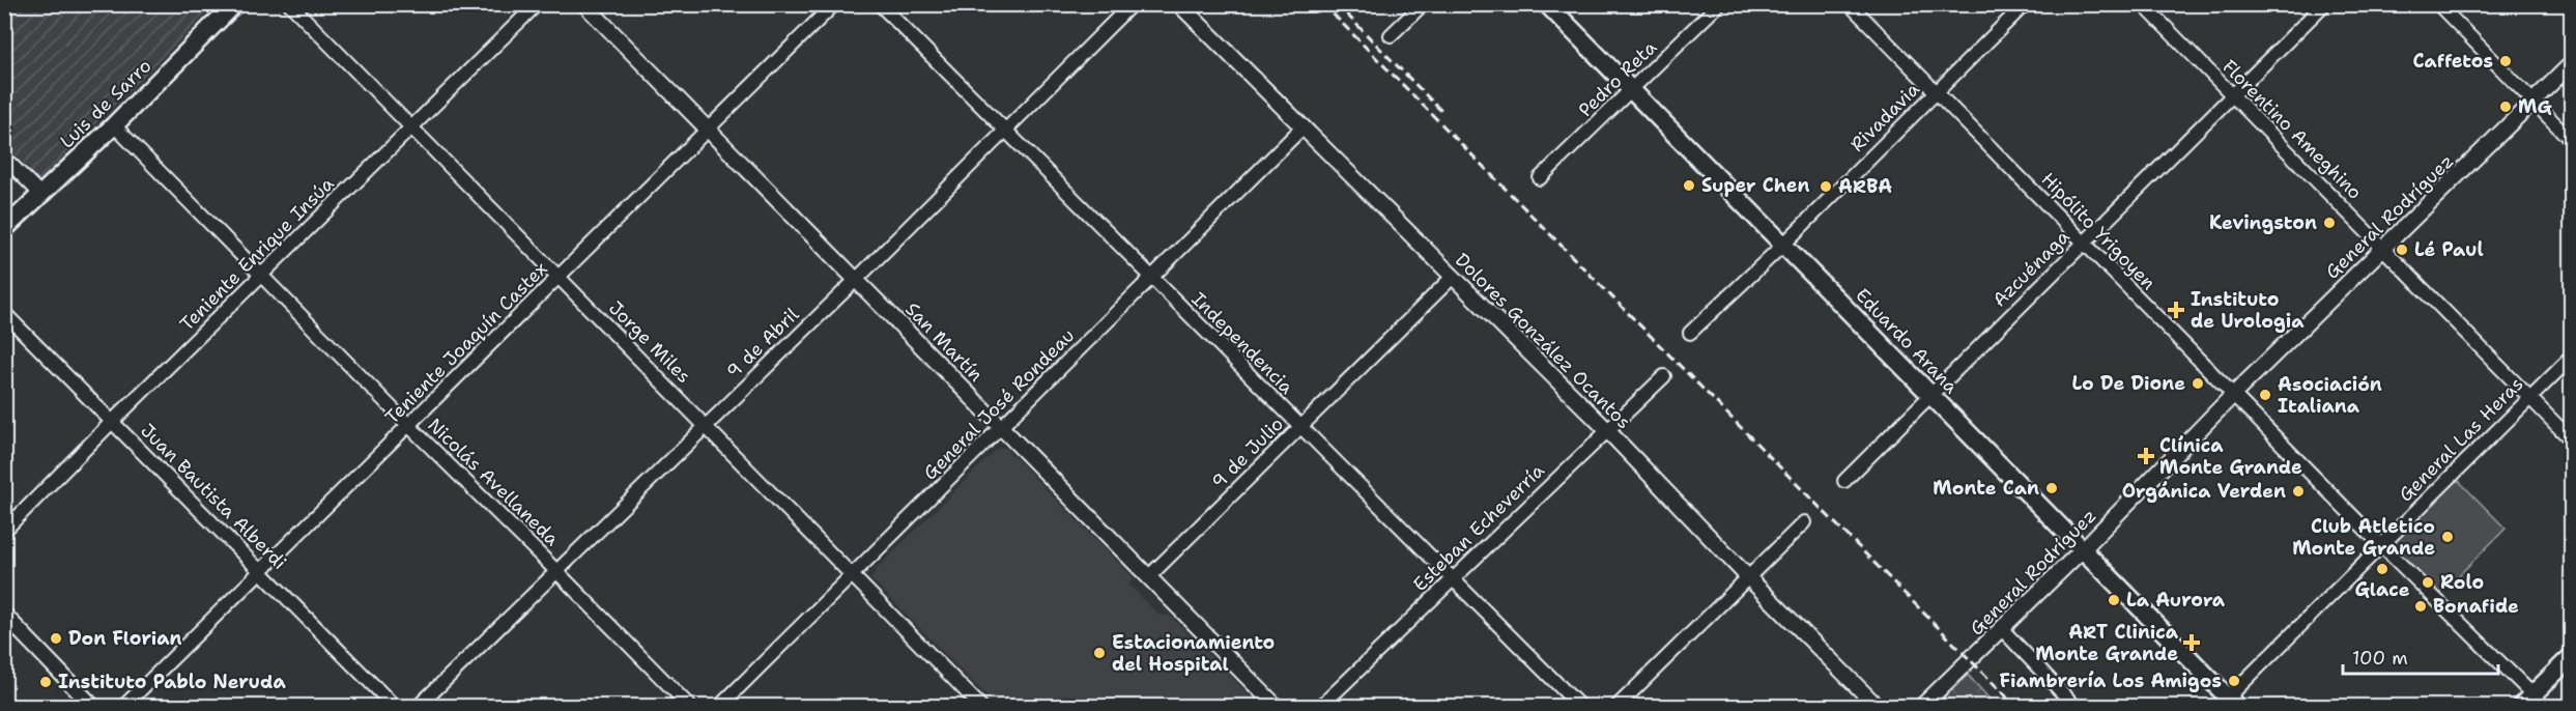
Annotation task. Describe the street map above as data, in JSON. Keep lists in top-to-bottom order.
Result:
{
  "streets": {
    "main road": ["Luis de Sarro", "Eduardo Arana"],
    "street": [
      "Pedro Reta",
      "Rivadavia",
      "Florentino Ameghino",
      "General Rodríguez",
      "Hipólito Yrigoyen",
      "Teniente Enrique Insúa",
      "Azcuénaga",
      "Dolores González Ocantos",
      "Jorge Miles",
      "San Martín",
      "Teniente Joaquín Castex",
      "9 de Abril",
      "Independencia",
      "General José Rondeau",
      "General Las Heras",
      "9 de Julio",
      "Nicolás Avellaneda",
      "Juan Bautista Alberdi",
      "Esteban Echeverría"
    ]
  },
  "crossings": [
    ["Pedro Reta", "Eduardo Arana"],
    ["Luis de Sarro", "Nicolás Avellaneda"],
    ["Rivadavia", "Hipólito Yrigoyen"],
    ["Rivadavia", "Eduardo Arana"],
    ["Florentino Ameghino", "General Rodríguez"],
    ["Florentino Ameghino", "Azcuénaga"],
    ["Florentino Ameghino", "General Las Heras"],
    ["General Rodríguez", "Hipólito Yrigoyen"],
    ["General Rodríguez", "Eduardo Arana"],
    ["Hipólito Yrigoyen", "Azcuénaga"],
    ["Hipólito Yrigoyen", "General Las Heras"],
    ["Teniente Enrique Insúa", "Jorge Miles"],
    ["Teniente Enrique Insúa", "Nicolás Avellaneda"],
    ["Teniente Enrique Insúa", "Juan Bautista Alberdi"],
    ["Azcuénaga", "Eduardo Arana"],
    ["Dolores González Ocantos", "General José Rondeau"],
    ["Dolores González Ocantos", "9 de Julio"],
    ["Dolores González Ocantos", "Esteban Echeverría"],
    ["Eduardo Arana", "General Las Heras"],
    ["Jorge Miles", "Teniente Joaquín Castex"],
    ["Jorge Miles", "9 de Abril"],
    ["Jorge Miles", "General José Rondeau"],
    ["San Martín", "Teniente Joaquín Castex"],
    ["San Martín", "9 de Abril"],
    ["San Martín", "General José Rondeau"],
    ["San Martín", "9 de Julio"],
    ["Teniente Joaquín Castex", "Nicolás Avellaneda"],
    ["Teniente Joaquín Castex", "Juan Bautista Alberdi"],
    ["9 de Abril", "Independencia"],
    ["9 de Abril", "Nicolás Avellaneda"],
    ["Independencia", "General José Rondeau"],
    ["Independencia", "9 de Julio"],
    ["Independencia", "Esteban Echeverría"]
  ],
  "places": {
    "other": [
      "Caffetos",
      "MG",
      "Super Chen",
      "ARBA",
      "Kevingston",
      "Lé Paul",
      "Lo De Dione",
      "Asociación Italiana",
      "Monte Can",
      "Orgánica Verden",
      "Club Atletico Monte Grande",
      "Glace",
      "Rolo",
      "La Aurora",
      "Bonafide",
      "Don Florian",
      "Estacionamiento del Hospital",
      "Fiambrería Los Amigos",
      "Instituto Pablo Neruda"
    ],
    "health": ["Instituto de Urologia", "Clínica Monte Grande", "ART Clinica Monte Grande"]
  },
  "scale_bar": "100 m"
}
